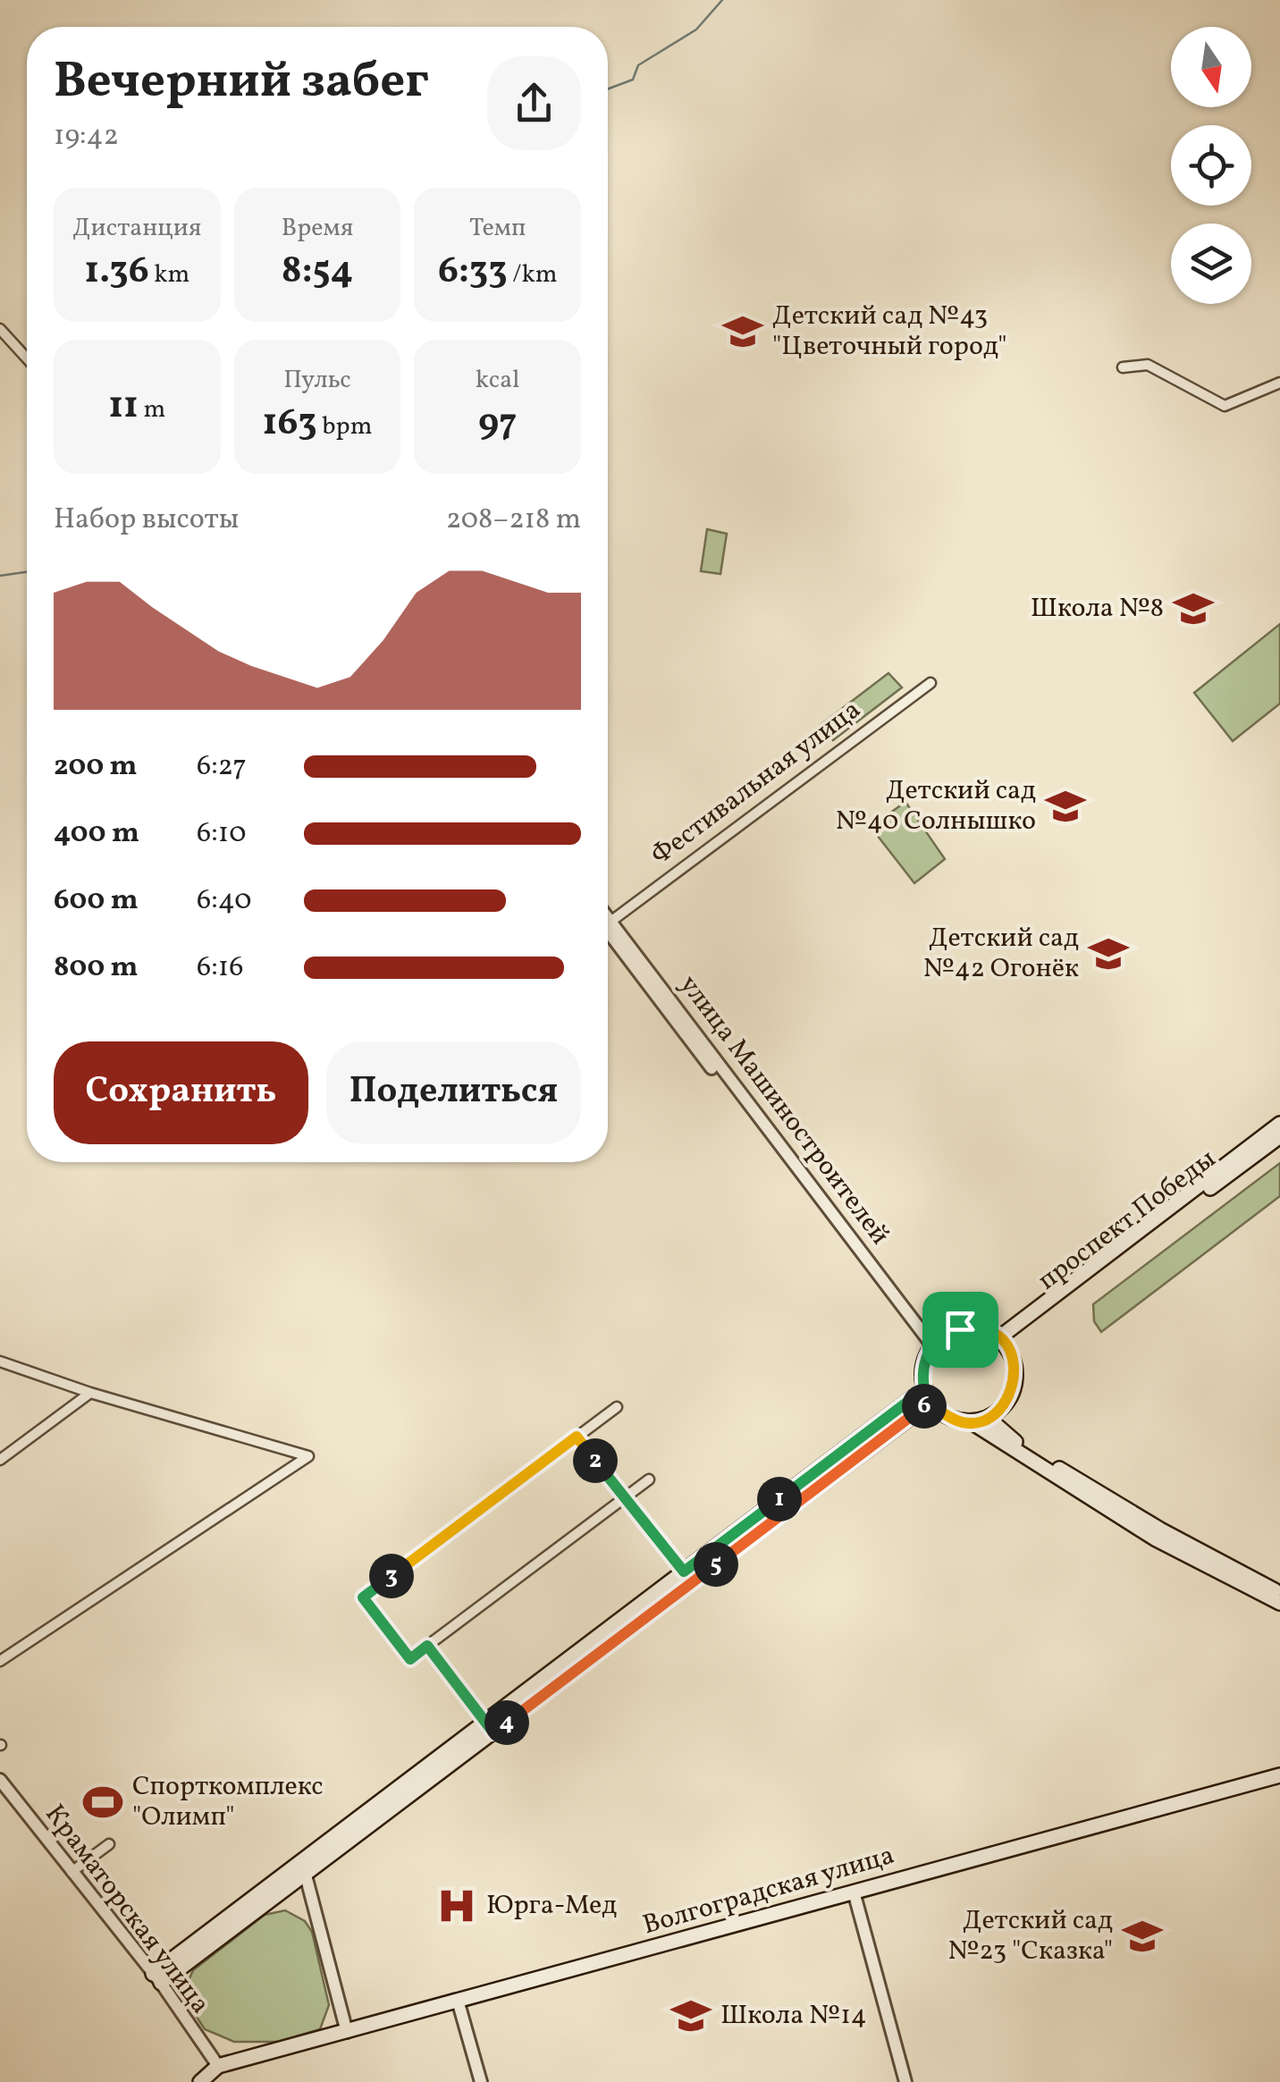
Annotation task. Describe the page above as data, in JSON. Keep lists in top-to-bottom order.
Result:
{
  "streets": {
    "main road": ["проспект Победы", "Волгоградская улица"],
    "street": ["Фестивальная улица", "улица Машиностроителей", "Краматорская улица"]
  },
  "crossings": [
    ["Фестивальная улица", "улица Машиностроителей"],
    ["улица Машиностроителей", "проспект Победы"],
    ["Волгоградская улица", "Краматорская улица"]
  ],
  "places": {
    "school or university": [
      "Детский сад №43 \"Цветочный город\"",
      "Школа №8",
      "Детский сад №40 Солнышко",
      "Детский сад №42 Огонёк",
      "Детский сад №23 \"Сказка\"",
      "Школа №14"
    ],
    "sports": ["Спорткомплекс \"Олимп\""],
    "hospital": ["Юрга-Мед"]
  },
  "north": "bottom",
  "page": {
    "heading": ["Вечерний забег", "19:42"],
    "stats": [
      ["Дистанция", "1.36 km"],
      ["Время", "8:54"],
      ["Темп", "6:33 /km"],
      ["11 m"],
      ["Пульс", "163 bpm"],
      ["kcal", "97"]
    ],
    "chart": ["Набор высоты", "208–218 m"],
    "list": [
      {
        "name": "200 m",
        "note": "6:27"
      },
      {
        "name": "400 m",
        "note": "6:10"
      },
      {
        "name": "600 m",
        "note": "6:40"
      },
      {
        "name": "800 m",
        "note": "6:16"
      }
    ],
    "buttons": ["Сохранить", "Поделиться"],
    "pins": [
      "6",
      "2",
      "1",
      "5",
      "3",
      "4"
    ]
  }
}
